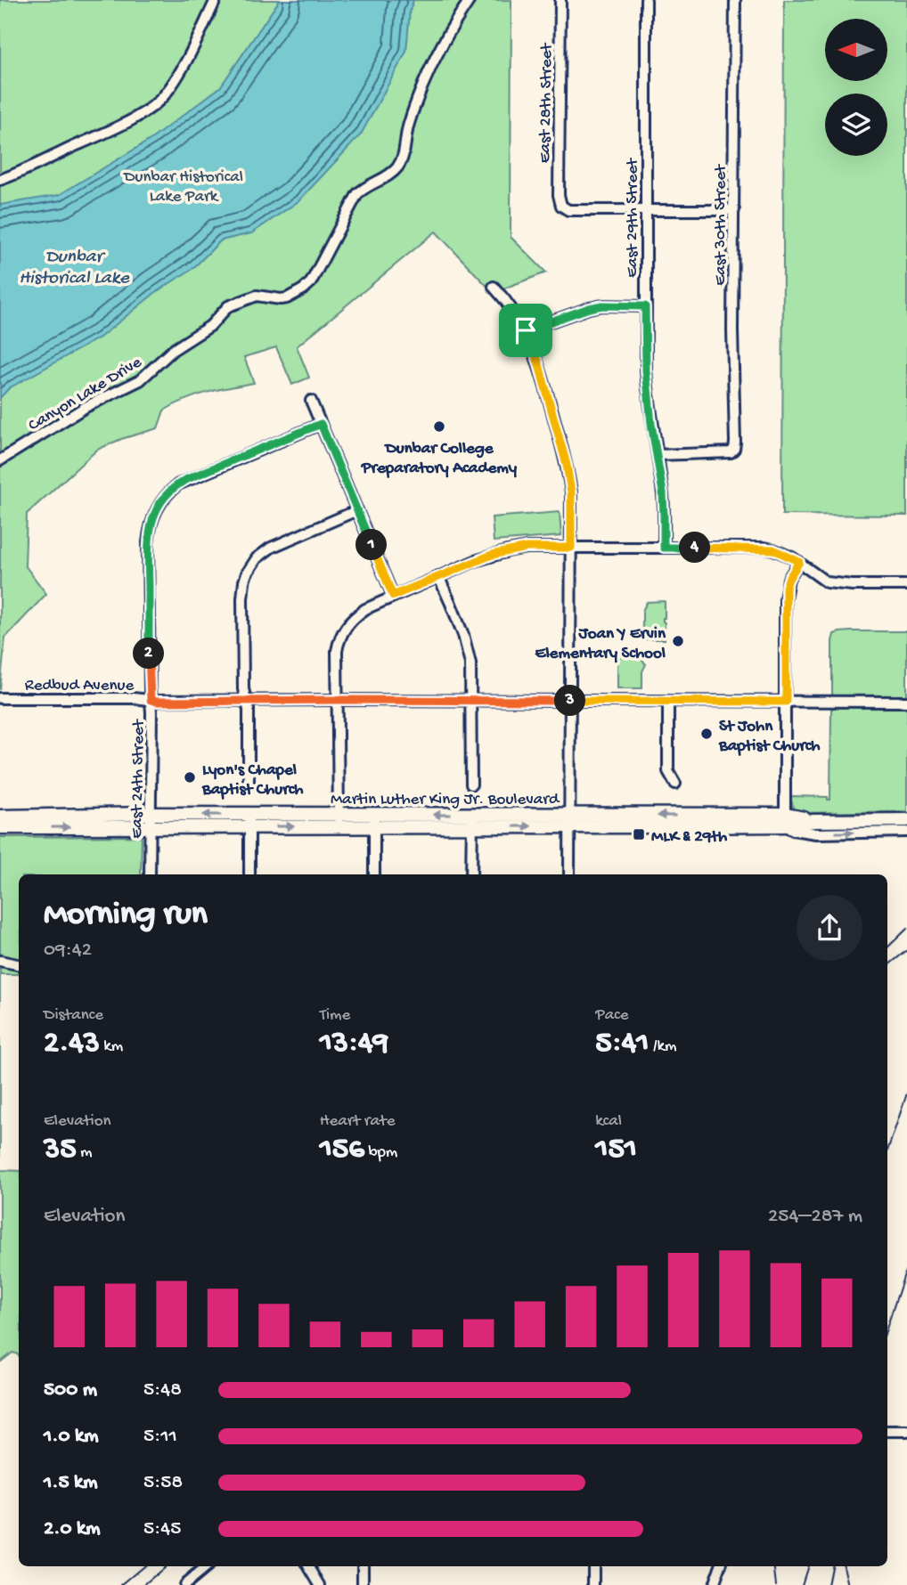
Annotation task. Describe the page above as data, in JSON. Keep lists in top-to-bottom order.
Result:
{
  "streets": {
    "main road": ["Martin Luther King Jr. Boulevard"],
    "street": [
      "East 28th Street",
      "East 29th Street",
      "East 30th Street",
      "Canyon Lake Drive",
      "Redbud Avenue",
      "East 24th Street"
    ]
  },
  "crossings": [
    ["East 28th Street", "East 29th Street"],
    ["East 29th Street", "East 30th Street"],
    ["Redbud Avenue", "East 24th Street"],
    ["East 24th Street", "Martin Luther King Jr. Boulevard"]
  ],
  "water": ["Dunbar Historical Lake"],
  "parks": ["Dunbar Historical Lake Park"],
  "places": {
    "other": [
      "Dunbar College Preparatory Academy",
      "Joan Y Ervin Elementary School",
      "St John Baptist Church",
      "Lyon's Chapel Baptist Church"
    ],
    "transit": ["MLK & 29th"]
  },
  "north": "left",
  "page": {
    "pins": [
      "1",
      "4",
      "2",
      "3"
    ],
    "heading": ["Morning run", "09:42"],
    "stats": [
      ["Distance", "2.43 km"],
      ["Time", "13:49"],
      ["Pace", "5:41 /km"],
      ["Elevation", "35 m"],
      ["Heart rate", "156 bpm"],
      ["kcal", "151"]
    ],
    "chart": ["Elevation", "254–287 m"],
    "list": [
      {
        "name": "500 m",
        "note": "5:48"
      },
      {
        "name": "1.0 km",
        "note": "5:11"
      },
      {
        "name": "1.5 km",
        "note": "5:58"
      },
      {
        "name": "2.0 km",
        "note": "5:45"
      }
    ]
  }
}
